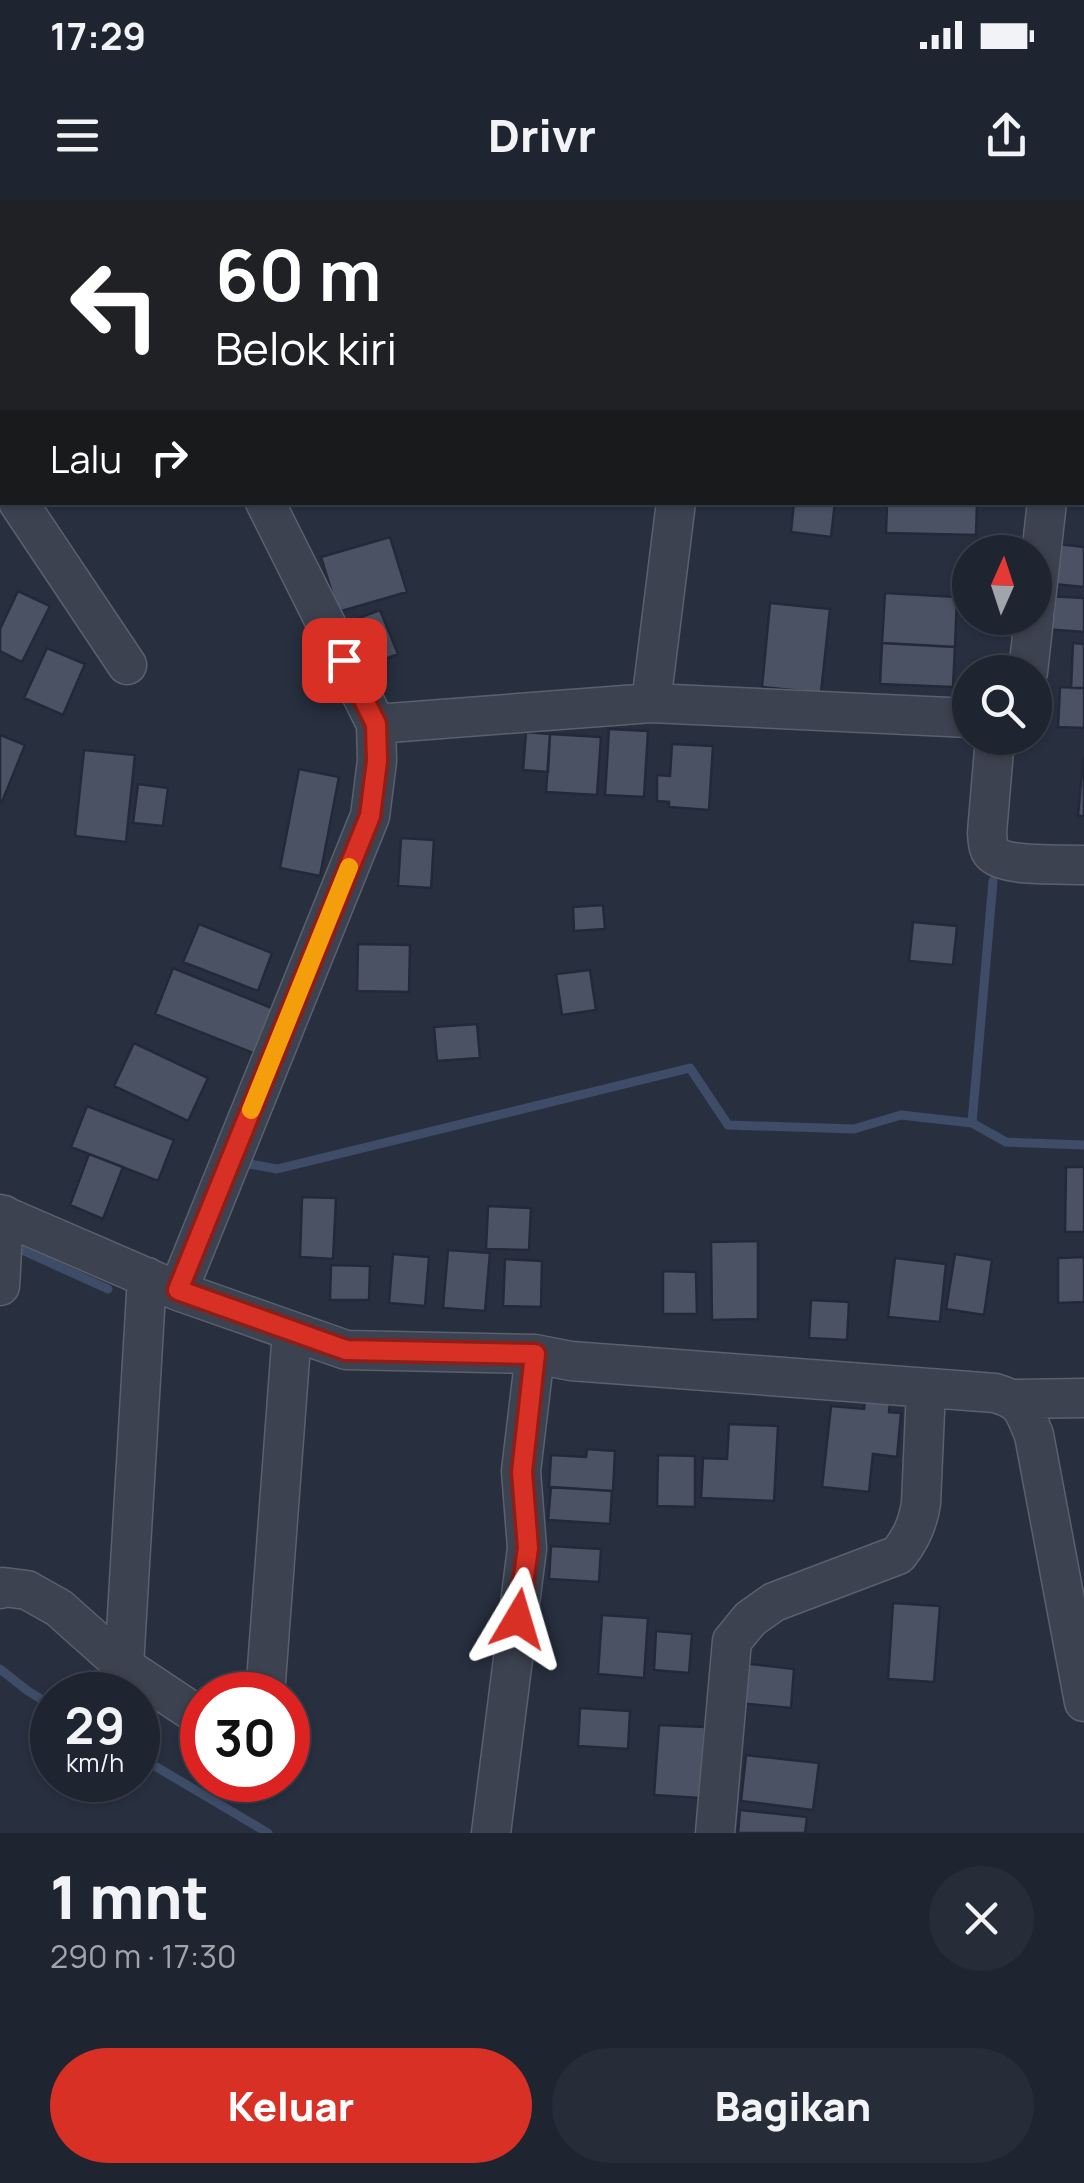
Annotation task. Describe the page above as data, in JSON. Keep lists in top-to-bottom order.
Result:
{
  "north": "top",
  "page": {
    "status": "17:29",
    "header": "Drivr",
    "turn": ["60 m", "Belok kiri"],
    "then": "Lalu",
    "speed": "29 km/h",
    "limit": "30",
    "heading": ["1 mnt", "290 m · 17:30"],
    "buttons": ["Keluar", "Bagikan"]
  }
}
